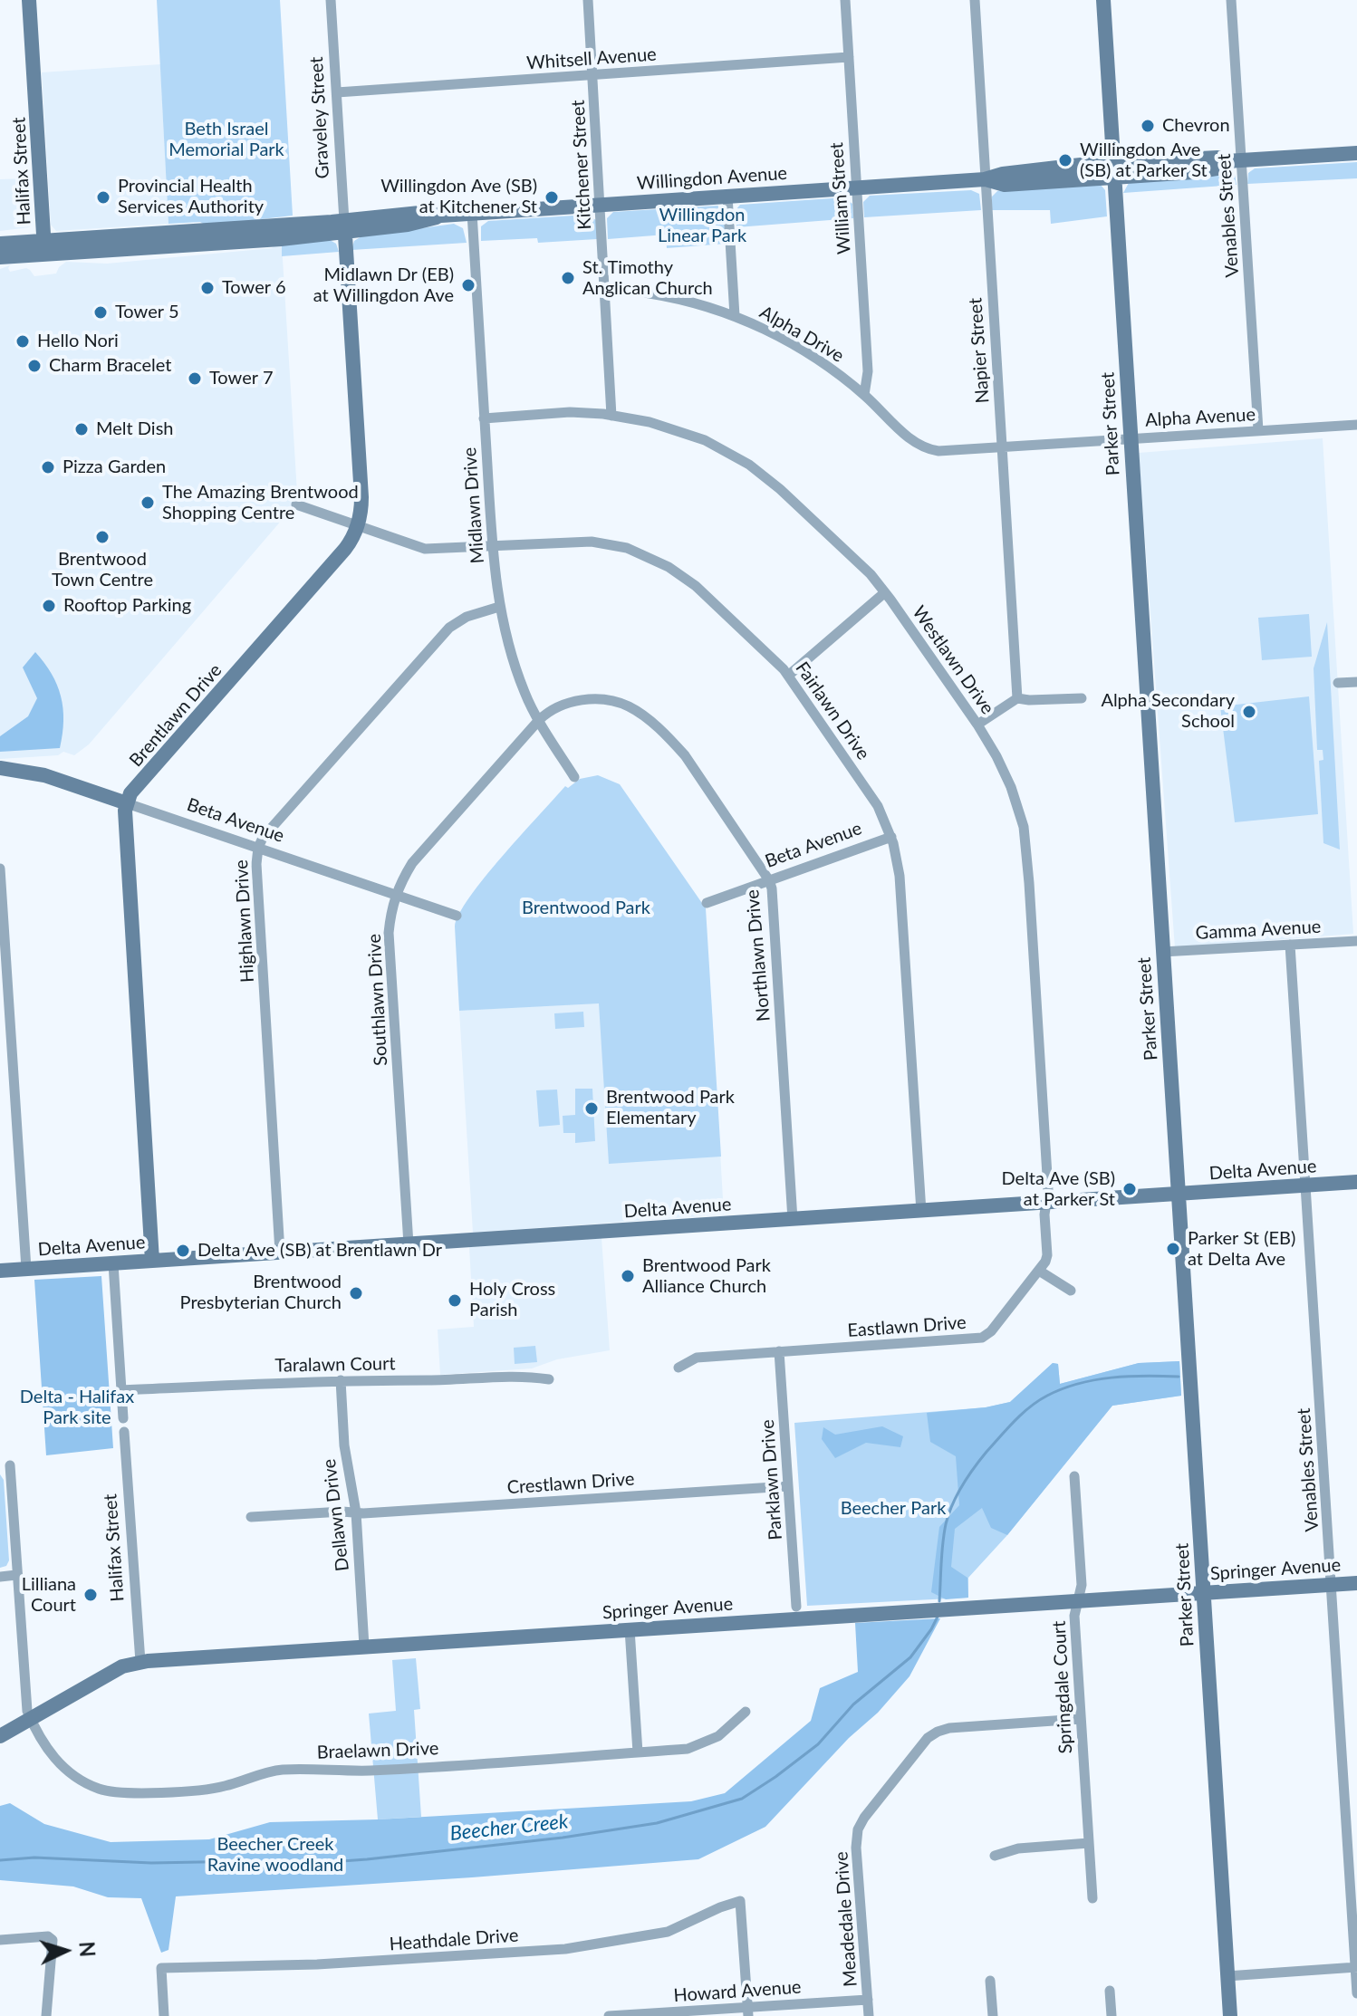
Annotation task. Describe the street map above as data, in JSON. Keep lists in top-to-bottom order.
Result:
{
  "streets": {
    "street": [
      "Whitsell Avenue",
      "Graveley Street",
      "Kitchener Street",
      "Halifax Street",
      "Willingdon Avenue",
      "William Street",
      "Venables Street",
      "Alpha Drive",
      "Napier Street",
      "Alpha Avenue",
      "Parker Street",
      "Midlawn Drive",
      "Westlawn Drive",
      "Fairlawn Drive",
      "Brentlawn Drive",
      "Beta Avenue",
      "Highlawn Drive",
      "Gamma Avenue",
      "Northlawn Drive",
      "Southlawn Drive",
      "Delta Avenue",
      "Eastlawn Drive",
      "Taralawn Court",
      "Parklawn Drive",
      "Crestlawn Drive",
      "Dellawn Drive",
      "Springer Avenue",
      "Springdale Court",
      "Braelawn Drive",
      "Meadedale Drive",
      "Heathdale Drive",
      "Howard Avenue"
    ]
  },
  "crossings": [
    ["Whitsell Avenue", "Graveley Street"],
    ["Whitsell Avenue", "Kitchener Street"],
    ["Whitsell Avenue", "William Street"],
    ["Graveley Street", "Willingdon Avenue"],
    ["Graveley Street", "Brentlawn Drive"],
    ["Kitchener Street", "Willingdon Avenue"],
    ["Kitchener Street", "Alpha Drive"],
    ["Kitchener Street", "Westlawn Drive"],
    ["Halifax Street", "Willingdon Avenue"],
    ["Halifax Street", "Springer Avenue"],
    ["Willingdon Avenue", "William Street"],
    ["Willingdon Avenue", "Venables Street"],
    ["Willingdon Avenue", "Napier Street"],
    ["Willingdon Avenue", "Parker Street"],
    ["Willingdon Avenue", "Midlawn Drive"],
    ["Willingdon Avenue", "Brentlawn Drive"],
    ["William Street", "Alpha Drive"],
    ["Venables Street", "Alpha Avenue"],
    ["Venables Street", "Gamma Avenue"],
    ["Venables Street", "Delta Avenue"],
    ["Venables Street", "Springer Avenue"],
    ["Alpha Drive", "Napier Street"],
    ["Alpha Drive", "Alpha Avenue"],
    ["Napier Street", "Alpha Avenue"],
    ["Alpha Avenue", "Parker Street"],
    ["Parker Street", "Gamma Avenue"],
    ["Parker Street", "Delta Avenue"],
    ["Parker Street", "Springer Avenue"],
    ["Midlawn Drive", "Westlawn Drive"],
    ["Midlawn Drive", "Fairlawn Drive"],
    ["Midlawn Drive", "Highlawn Drive"],
    ["Midlawn Drive", "Northlawn Drive"],
    ["Midlawn Drive", "Southlawn Drive"],
    ["Westlawn Drive", "Delta Avenue"],
    ["Westlawn Drive", "Eastlawn Drive"],
    ["Fairlawn Drive", "Brentlawn Drive"],
    ["Fairlawn Drive", "Beta Avenue"],
    ["Fairlawn Drive", "Delta Avenue"],
    ["Brentlawn Drive", "Beta Avenue"],
    ["Beta Avenue", "Highlawn Drive"],
    ["Beta Avenue", "Northlawn Drive"],
    ["Beta Avenue", "Southlawn Drive"],
    ["Highlawn Drive", "Delta Avenue"],
    ["Northlawn Drive", "Southlawn Drive"],
    ["Northlawn Drive", "Delta Avenue"],
    ["Southlawn Drive", "Delta Avenue"],
    ["Delta Avenue", "Eastlawn Drive"],
    ["Eastlawn Drive", "Parklawn Drive"],
    ["Taralawn Court", "Dellawn Drive"],
    ["Parklawn Drive", "Crestlawn Drive"],
    ["Crestlawn Drive", "Dellawn Drive"],
    ["Dellawn Drive", "Springer Avenue"],
    ["Springer Avenue", "Springdale Court"],
    ["Springer Avenue", "Braelawn Drive"],
    ["Springdale Court", "Meadedale Drive"],
    ["Meadedale Drive", "Howard Avenue"],
    ["Heathdale Drive", "Howard Avenue"]
  ],
  "water": ["Beecher Creek"],
  "parks": [
    "Beth Israel Memorial Park",
    "Willingdon Linear Park",
    "Brentwood Park",
    "Delta - Halifax Park site",
    "Beecher Park",
    "Beecher Creek Ravine woodland"
  ],
  "places": [
    "Chevron",
    "Willingdon Ave (SB) at Parker St",
    "Provincial Health Services Authority",
    "Willingdon Ave (SB) at Kitchener St",
    "St. Timothy Anglican Church",
    "Midlawn Dr (EB) at Willingdon Ave",
    "Tower 6",
    "Tower 5",
    "Hello Nori",
    "Charm Bracelet",
    "Tower 7",
    "Melt Dish",
    "Pizza Garden",
    "The Amazing Brentwood Shopping Centre",
    "Brentwood Town Centre",
    "Rooftop Parking",
    "Alpha Secondary School",
    "Brentwood Park Elementary",
    "Delta Ave (SB) at Parker St",
    "Parker St (EB) at Delta Ave",
    "Delta Ave (SB) at Brentlawn Dr",
    "Brentwood Park Alliance Church",
    "Brentwood Presbyterian Church",
    "Holy Cross Parish",
    "Lilliana Court"
  ],
  "north": "right"
}
